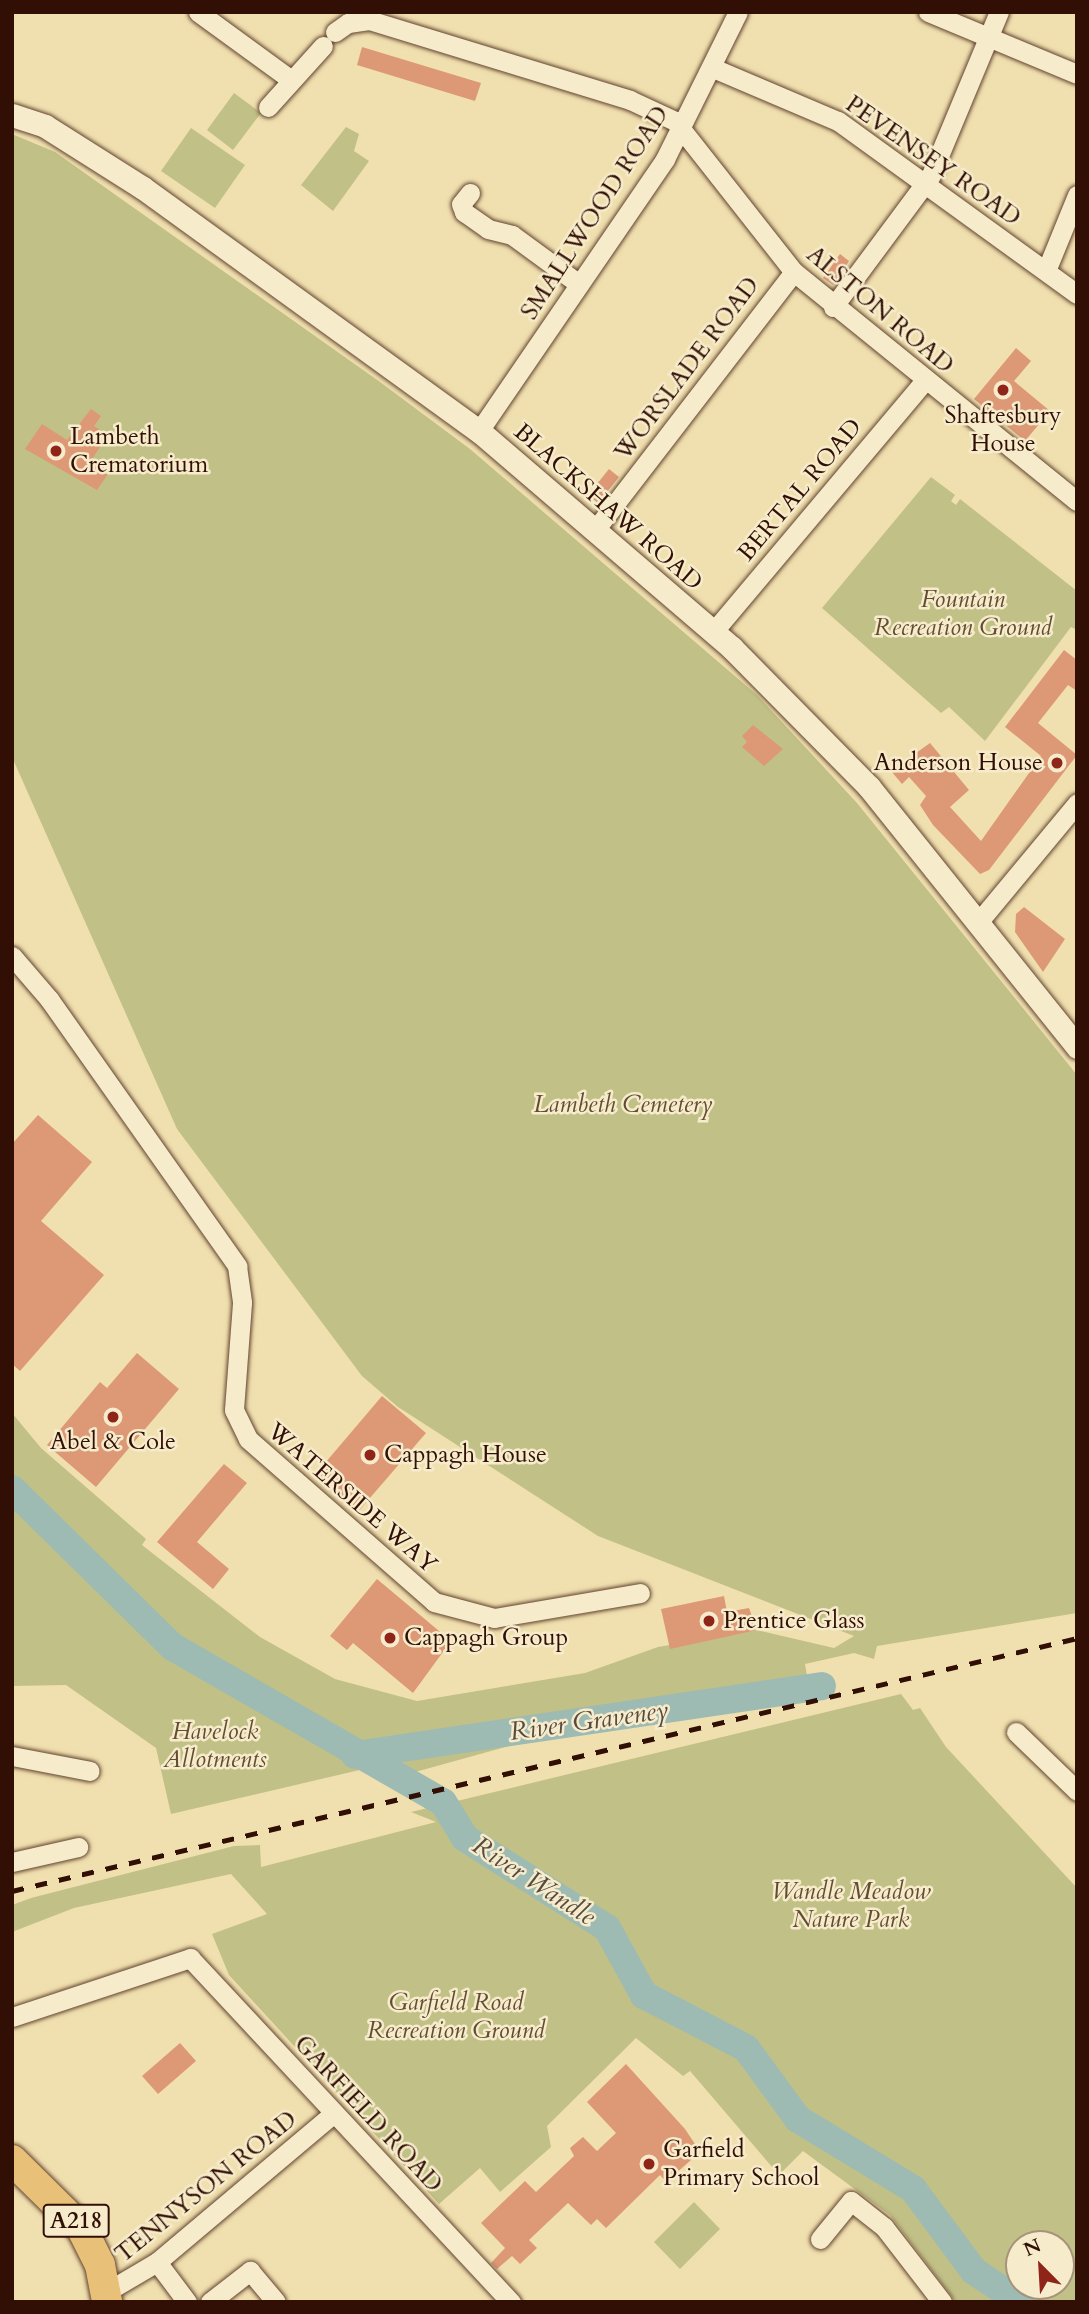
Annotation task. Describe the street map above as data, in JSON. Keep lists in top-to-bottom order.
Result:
{
  "streets": {
    "main road": ["A218"],
    "street": [
      "PEVENSEY ROAD",
      "SMALLWOOD ROAD",
      "ALSTON ROAD",
      "WORSLADE ROAD",
      "BERTAL ROAD",
      "BLACKSHAW ROAD",
      "WATERSIDE WAY",
      "GARFIELD ROAD",
      "TENNYSON ROAD"
    ]
  },
  "crossings": [
    ["PEVENSEY ROAD", "SMALLWOOD ROAD"],
    ["SMALLWOOD ROAD", "ALSTON ROAD"],
    ["SMALLWOOD ROAD", "BLACKSHAW ROAD"],
    ["ALSTON ROAD", "WORSLADE ROAD"],
    ["ALSTON ROAD", "BERTAL ROAD"],
    ["WORSLADE ROAD", "BLACKSHAW ROAD"],
    ["BERTAL ROAD", "BLACKSHAW ROAD"],
    ["GARFIELD ROAD", "TENNYSON ROAD"],
    ["TENNYSON ROAD", "A218"]
  ],
  "water": ["River Graveney", "River Wandle"],
  "parks": [
    "Fountain Recreation Ground",
    "Lambeth Cemetery",
    "Havelock Allotments",
    "Wandle Meadow Nature Park",
    "Garfield Road Recreation Ground"
  ],
  "places": [
    "Shaftesbury House",
    "Lambeth Crematorium",
    "Anderson House",
    "Abel & Cole",
    "Cappagh House",
    "Prentice Glass",
    "Cappagh Group",
    "Garfield Primary School"
  ],
  "north": "top left"
}
